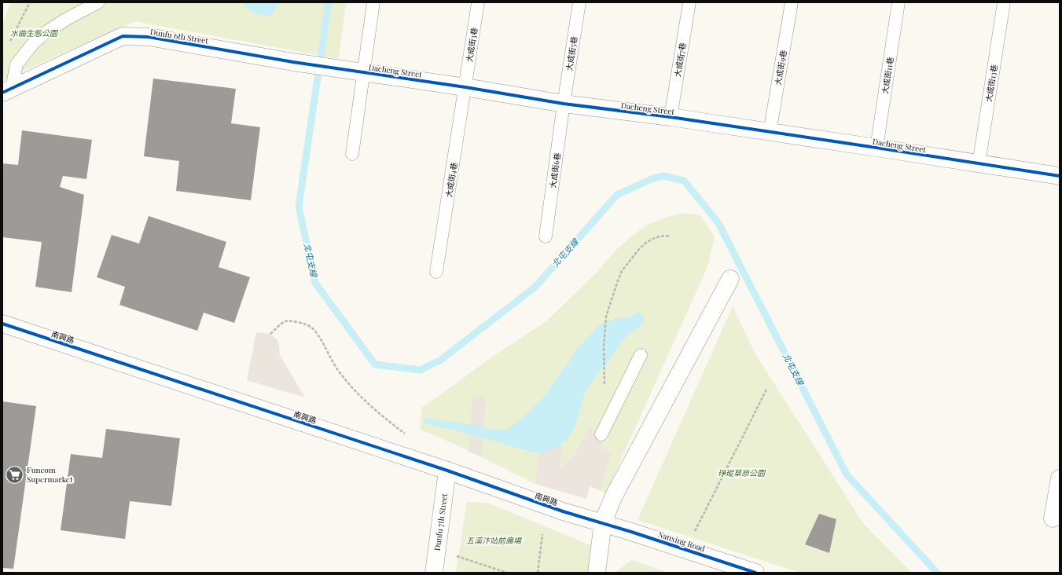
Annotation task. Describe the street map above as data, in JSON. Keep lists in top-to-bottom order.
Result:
{
  "streets": {
    "street": [
      "Dunfu 6th Street",
      "Dacheng Street",
      "南興路",
      "Dunfu 7th Street",
      "Nanxing Road"
    ],
    "lane": [
      "大成街3巷",
      "大成街5巷",
      "大成街7巷",
      "大成街9巷",
      "大成街11巷",
      "大成街13巷",
      "大成街6巷",
      "大成街4巷"
    ]
  },
  "crossings": [
    ["Dunfu 6th Street", "Dacheng Street"],
    ["大成街3巷", "Dacheng Street"],
    ["大成街3巷", "大成街4巷"],
    ["大成街5巷", "Dacheng Street"],
    ["大成街5巷", "大成街6巷"],
    ["大成街7巷", "Dacheng Street"],
    ["大成街9巷", "Dacheng Street"],
    ["Dacheng Street", "大成街11巷"],
    ["Dacheng Street", "大成街13巷"],
    ["Dacheng Street", "大成街6巷"],
    ["Dacheng Street", "大成街4巷"],
    ["南興路", "Dunfu 7th Street"],
    ["南興路", "Nanxing Road"]
  ],
  "water": ["北屯支線"],
  "parks": ["水曲生態公園", "琤瑽草原公園", "五溪汴站前廣場"],
  "places": {
    "supermarket": ["Funcom Supermarket"]
  }
}
